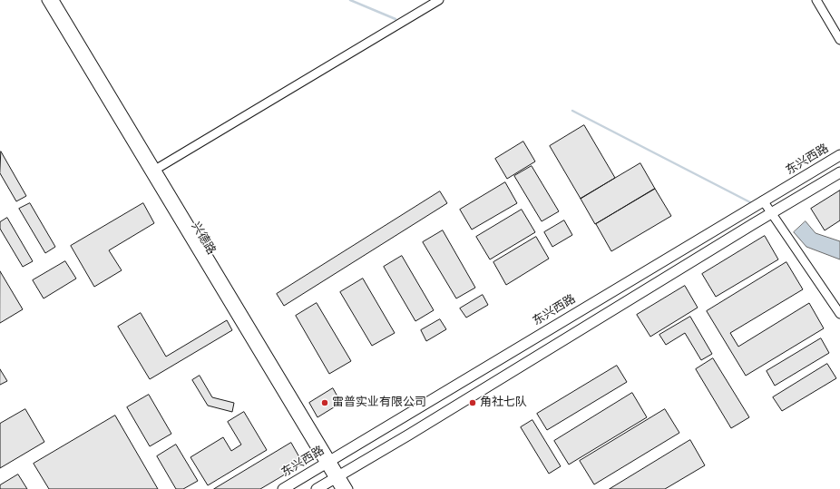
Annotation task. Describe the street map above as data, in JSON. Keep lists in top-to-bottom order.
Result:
{
  "streets": {
    "main road": ["东兴西路"],
    "street": ["兴德路"]
  },
  "crossings": [
    ["东兴西路", "兴德路"]
  ],
  "places": ["雷普实业有限公司", "角社七队"]
}
